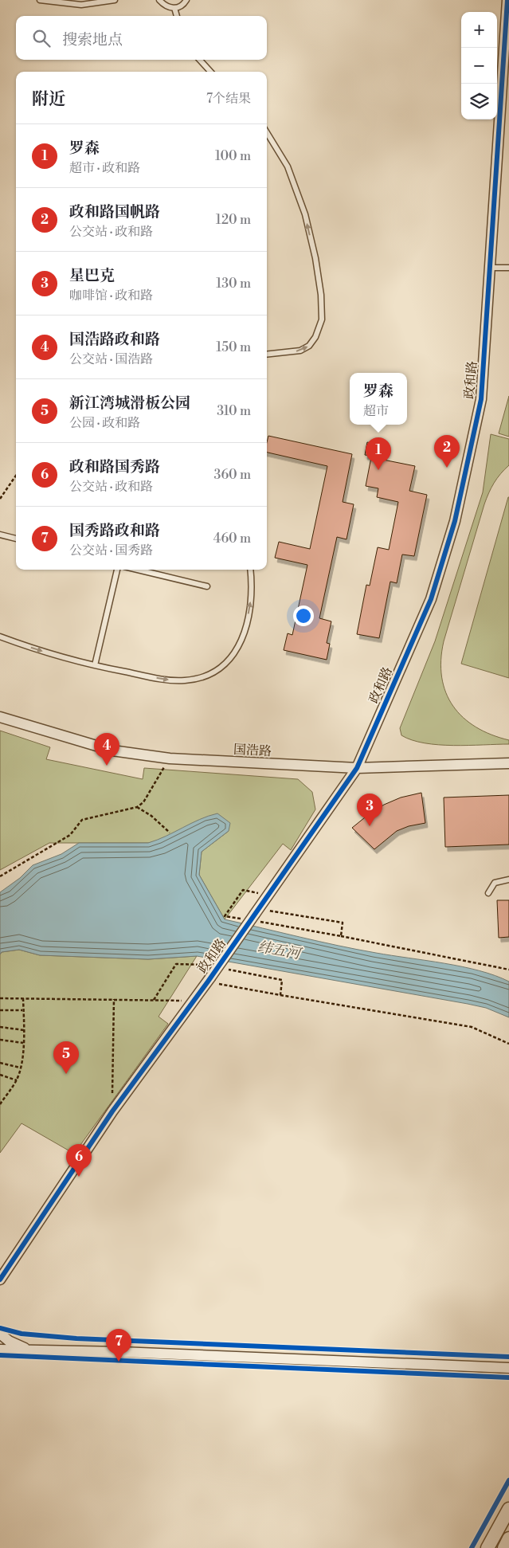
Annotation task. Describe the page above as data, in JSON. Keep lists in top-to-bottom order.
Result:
{
  "streets": {
    "street": ["政和路", "国浩路"]
  },
  "crossings": [
    ["政和路", "国浩路"]
  ],
  "water": ["纬五河"],
  "page": {
    "map_buttons": ["+", "−"],
    "search": "搜索地点",
    "heading": ["附近", "7个结果"],
    "list": [
      {
        "mark": "1",
        "name": "罗森",
        "note": "超市 · 政和路",
        "value": "100 m"
      },
      {
        "mark": "2",
        "name": "政和路国帆路",
        "note": "公交站 · 政和路",
        "value": "120 m"
      },
      {
        "mark": "3",
        "name": "星巴克",
        "note": "咖啡馆 · 政和路",
        "value": "130 m"
      },
      {
        "mark": "4",
        "name": "国浩路政和路",
        "note": "公交站 · 国浩路",
        "value": "150 m"
      },
      {
        "mark": "5",
        "name": "新江湾城滑板公园",
        "note": "公园 · 政和路",
        "value": "310 m"
      },
      {
        "mark": "6",
        "name": "政和路国秀路",
        "note": "公交站 · 政和路",
        "value": "360 m"
      },
      {
        "mark": "7",
        "name": "国秀路政和路",
        "note": "公交站 · 国秀路",
        "value": "460 m"
      }
    ],
    "popup": ["罗森", "超市"],
    "pins": [
      "2",
      "1",
      "4",
      "3",
      "5",
      "6",
      "7"
    ]
  }
}
